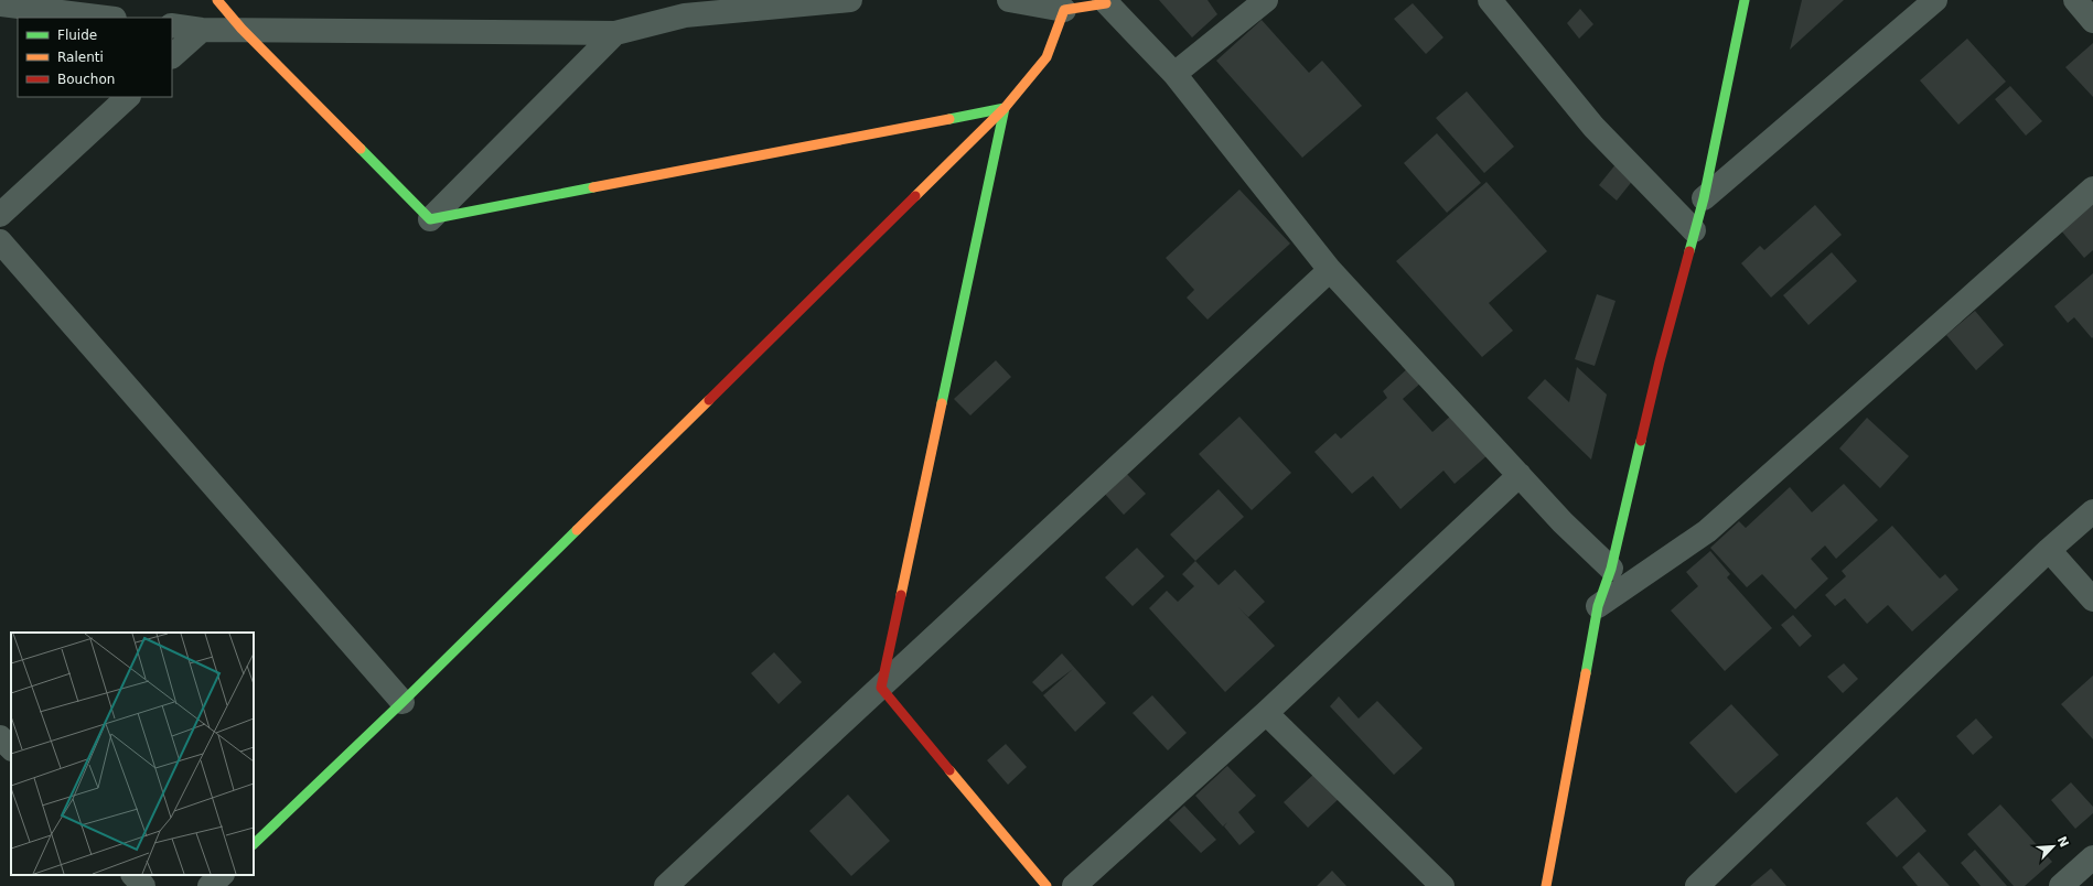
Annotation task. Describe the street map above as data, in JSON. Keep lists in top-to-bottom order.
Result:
{
  "legend": ["Fluide", "Ralenti", "Bouchon"],
  "north": "top right"
}
